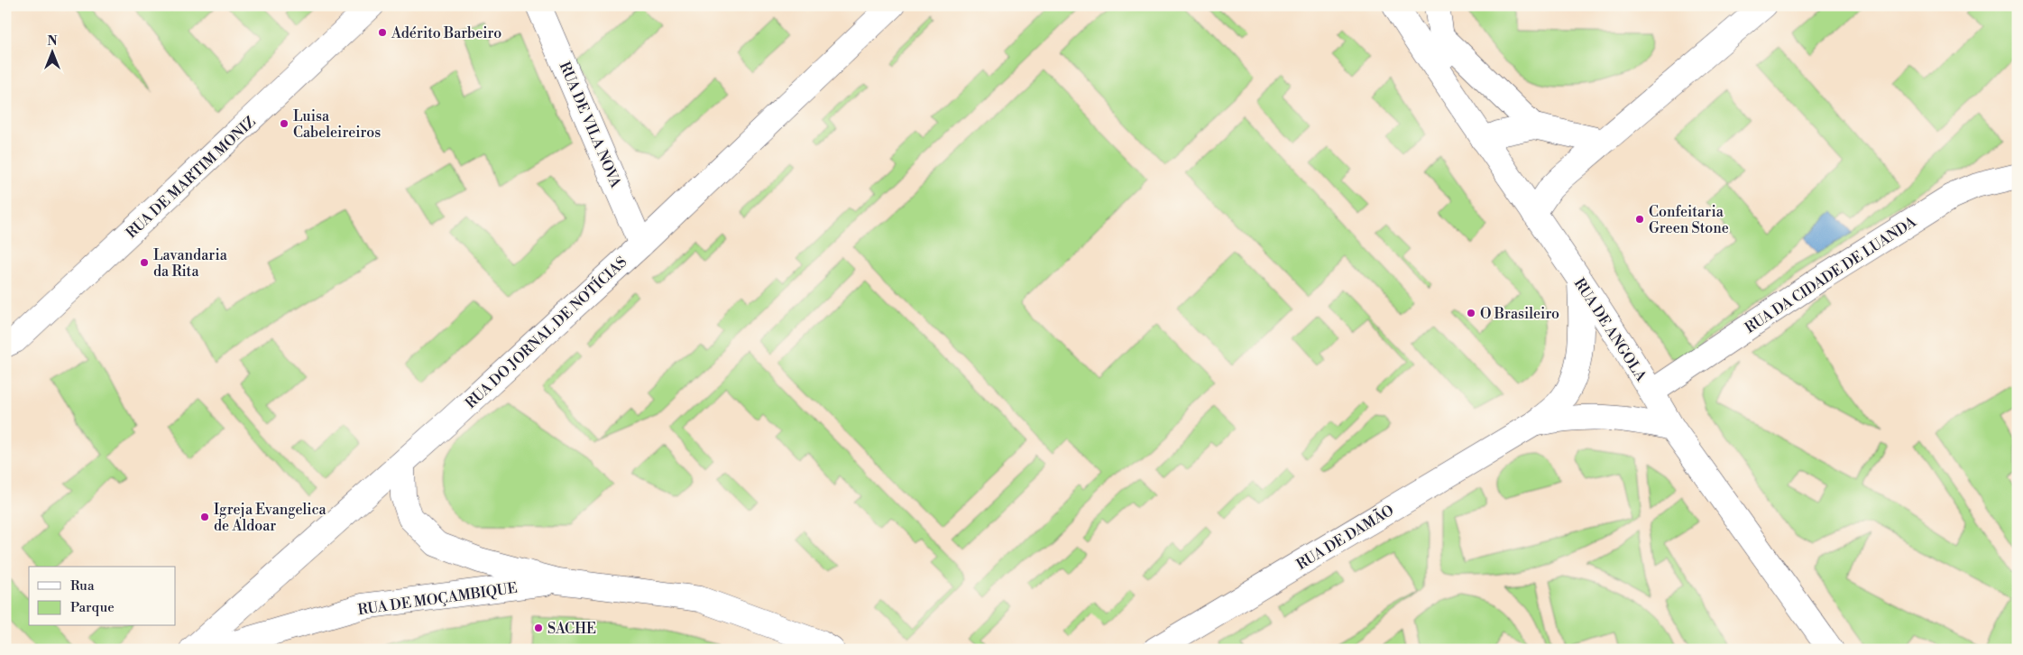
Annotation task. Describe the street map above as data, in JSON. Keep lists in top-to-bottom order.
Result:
{
  "streets": {
    "street": [
      "RUA DE VILA NOVA",
      "RUA DE MARTIM MONIZ",
      "RUA DA CIDADE DE LUANDA",
      "RUA DE ANGOLA",
      "RUA DO JORNAL DE NOTÍCIAS",
      "RUA DE DAMÃO",
      "RUA DE MOÇAMBIQUE"
    ]
  },
  "crossings": [
    ["RUA DE VILA NOVA", "RUA DO JORNAL DE NOTÍCIAS"],
    ["RUA DA CIDADE DE LUANDA", "RUA DE ANGOLA"],
    ["RUA DE ANGOLA", "RUA DE DAMÃO"],
    ["RUA DO JORNAL DE NOTÍCIAS", "RUA DE MOÇAMBIQUE"]
  ],
  "places": [
    "Adérito Barbeiro",
    "Luisa Cabeleireiros",
    "Confeitaria Green Stone",
    "Lavandaria da Rita",
    "O Brasileiro",
    "Igreja Evangelica de Aldoar",
    "SACHE"
  ],
  "legend": ["Rua", "Parque"],
  "north": "top"
}
